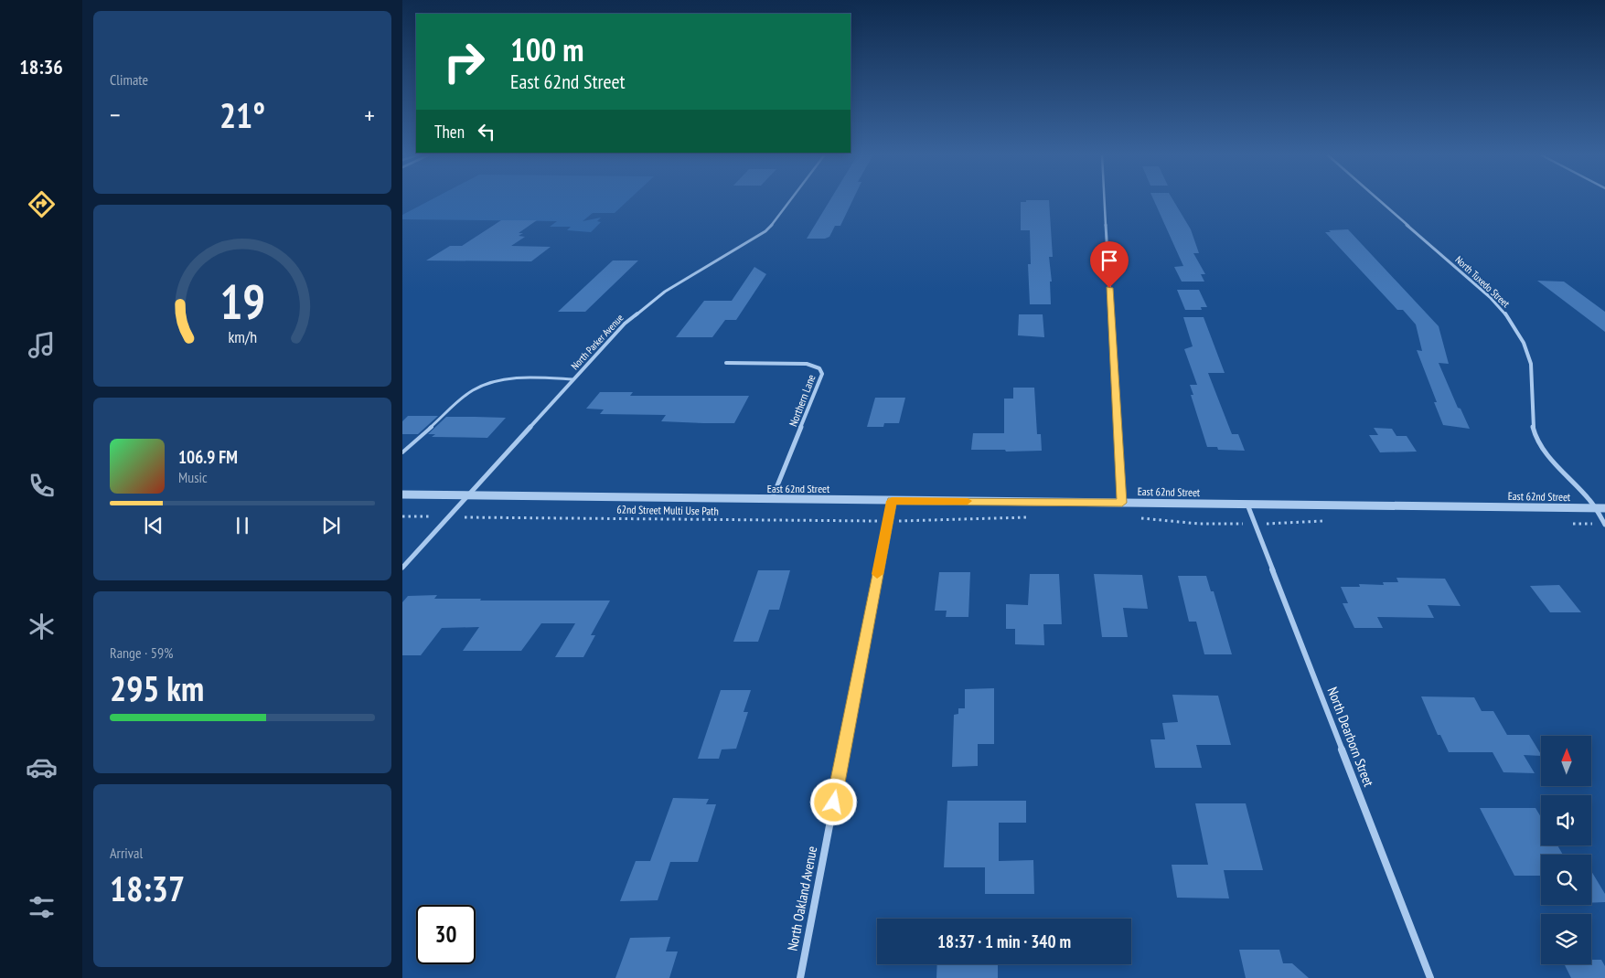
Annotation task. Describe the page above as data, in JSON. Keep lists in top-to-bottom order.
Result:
{
  "streets": {
    "street": [
      "North Tuxedo Street",
      "North Parker Avenue",
      "Northern Lane",
      "East 62nd Street",
      "North Dearborn Street",
      "North Oakland Avenue"
    ],
    "path": ["62nd Street Multi Use Path"]
  },
  "crossings": [
    ["North Tuxedo Street", "East 62nd Street"],
    ["North Parker Avenue", "East 62nd Street"],
    ["Northern Lane", "East 62nd Street"],
    ["East 62nd Street", "North Dearborn Street"],
    ["East 62nd Street", "North Oakland Avenue"]
  ],
  "north": "top",
  "page": {
    "tabs": "18:36",
    "tile": [
      "Climate",
      ["Range · 59%", "295 km"],
      ["Arrival", "18:37"]
    ],
    "turn": ["100 m", "East 62nd Street"],
    "heat": ["−", "21°", "+"],
    "then": "Then",
    "song": ["106.9 FM", "Music"],
    "limit": "30",
    "trip": "18:37 · 1 min · 340 m",
    "gauge": ["19", "km/h"]
  }
}
